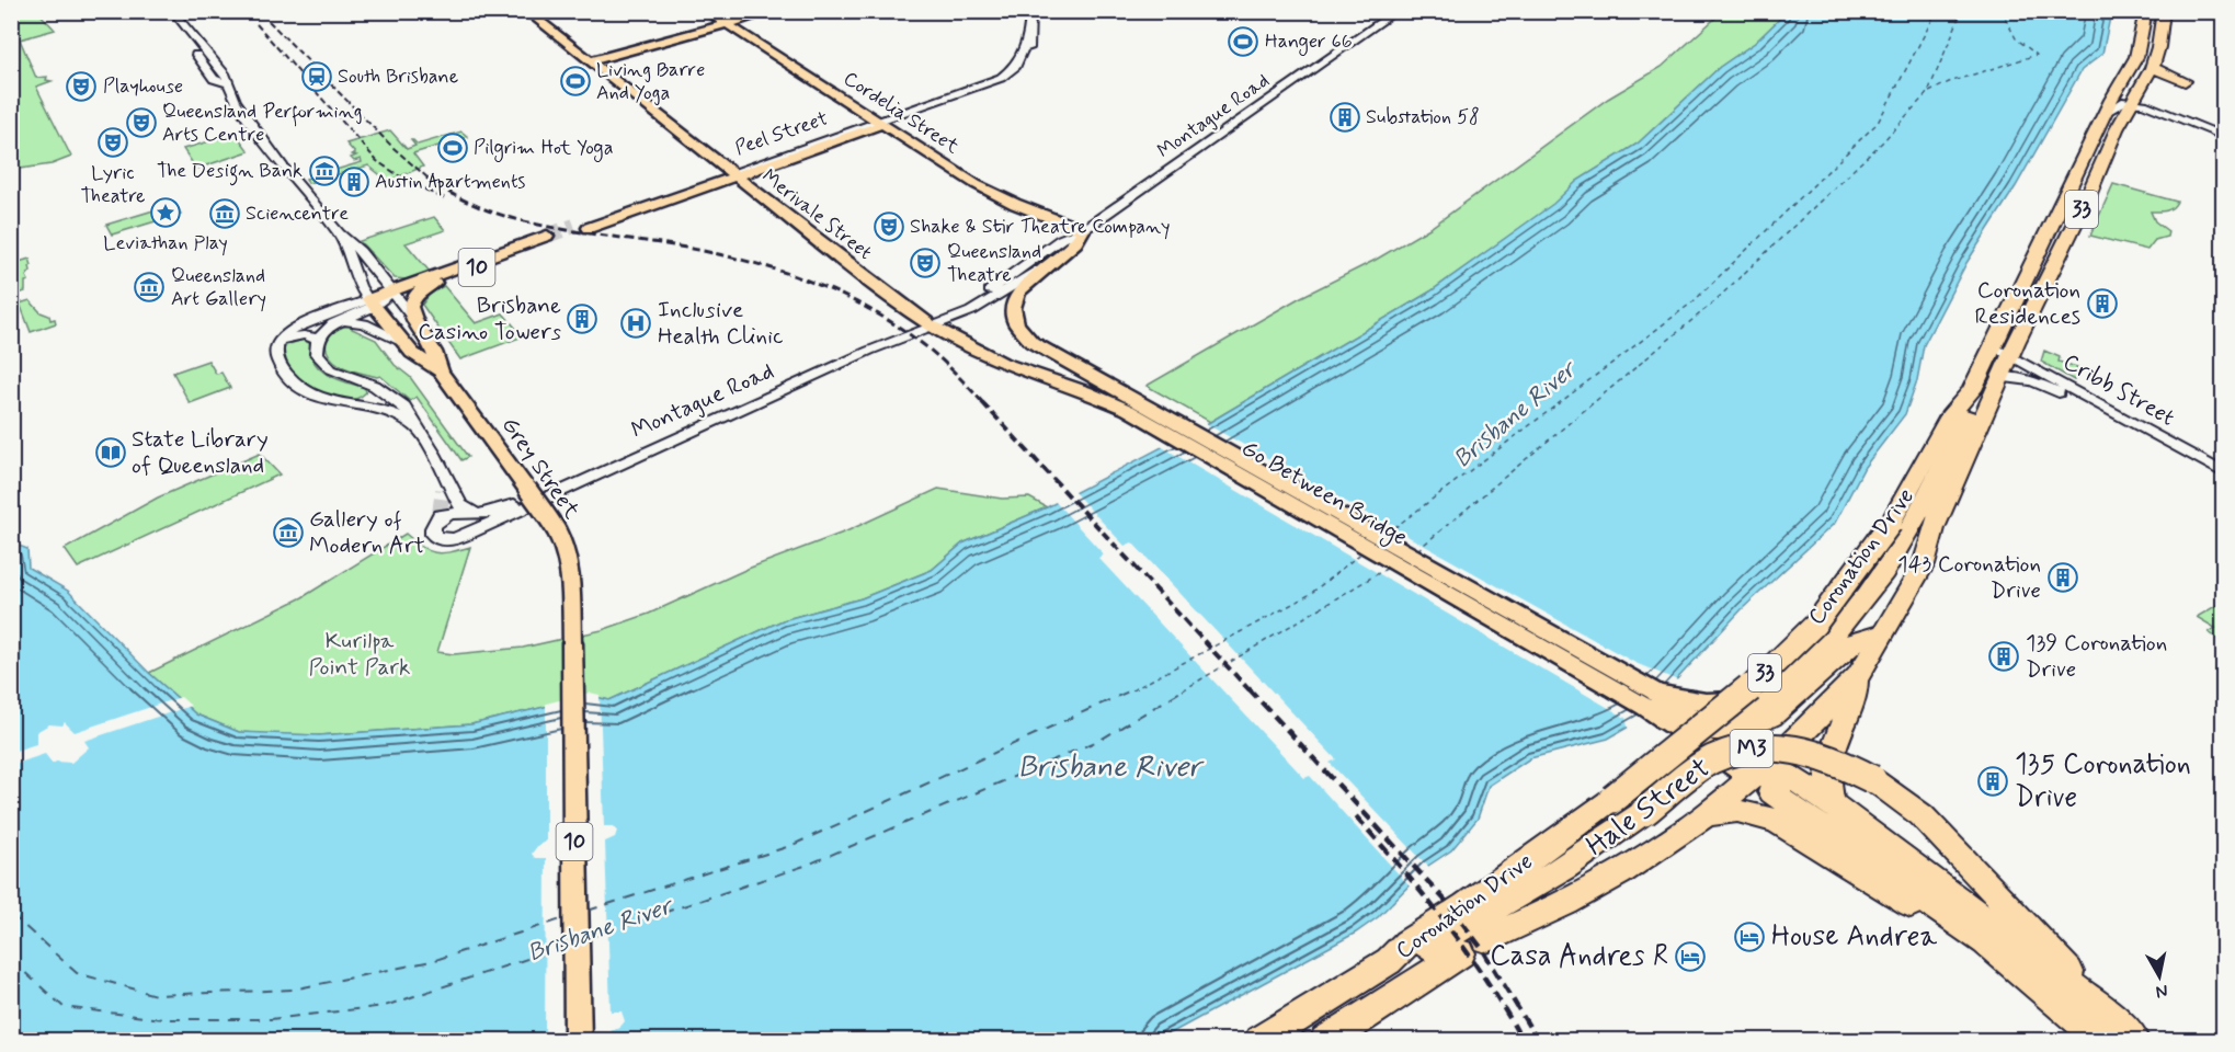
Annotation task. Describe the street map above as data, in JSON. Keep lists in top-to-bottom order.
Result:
{
  "streets": {
    "highway": [
      "33",
      "Coronation Drive",
      "M3",
      "Hale Street"
    ],
    "main road": [
      "Cordelia Street",
      "Montague Road",
      "Peel Street",
      "Merivale Street",
      "10",
      "Grey Street",
      "Go Between Bridge"
    ],
    "street": ["Cribb Street"]
  },
  "crossings": [
    ["Cordelia Street", "Montague Road"],
    ["Cordelia Street", "Peel Street"],
    ["Montague Road", "Merivale Street"],
    ["Montague Road", "Go Between Bridge"],
    ["Peel Street", "Merivale Street"],
    ["Merivale Street", "Go Between Bridge"],
    ["10", "Grey Street"],
    ["Cribb Street", "Coronation Drive"],
    ["Go Between Bridge", "Coronation Drive"],
    ["Coronation Drive", "M3"],
    ["Coronation Drive", "Hale Street"],
    ["M3", "Hale Street"]
  ],
  "water": ["Brisbane River"],
  "parks": ["Kurilpa Point Park"],
  "places": {
    "sports": ["Hanger 66", "Living Barre And Yoga", "Pilgrim Hot Yoga"],
    "station": ["South Brisbane"],
    "theatre": [
      "Playhouse",
      "Queensland Performing Arts Centre",
      "Lyric Theatre",
      "Shake & Stir Theatre Company",
      "Queensland Theatre"
    ],
    "building": [
      "Substation 58",
      "Austin Apartments",
      "Coronation Residences",
      "Brisbane Casino Towers",
      "143 Coronation Drive",
      "139 Coronation Drive",
      "135 Coronation Drive"
    ],
    "museum": [
      "The Design Bank",
      "Sciencentre",
      "Queensland Art Gallery",
      "Gallery of Modern Art"
    ],
    "place": ["Leviathan Play"],
    "hospital": ["Inclusive Health Clinic"],
    "library": ["State Library of Queensland"],
    "hotel": ["House Andrea", "Casa Andres R"]
  },
  "north": "bottom"
}
